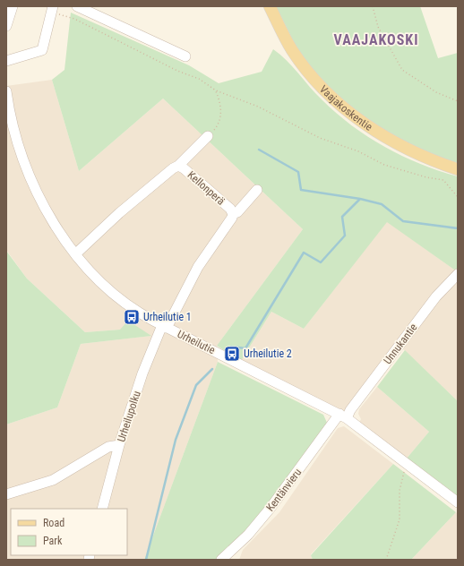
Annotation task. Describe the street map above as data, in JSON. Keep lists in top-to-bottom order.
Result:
{
  "streets": {
    "main road": ["Vaajakoskentie"],
    "street": [
      "Kellonperä",
      "Urheilutie",
      "Unnukantie",
      "Urheilupolku",
      "Kentänvieru"
    ]
  },
  "crossings": [
    ["Kellonperä", "Urheilutie"],
    ["Kellonperä", "Urheilupolku"],
    ["Urheilutie", "Unnukantie"],
    ["Urheilutie", "Urheilupolku"],
    ["Urheilutie", "Kentänvieru"],
    ["Unnukantie", "Kentänvieru"]
  ],
  "districts": ["VAAJAKOSKI"],
  "places": {
    "bus stop": ["Urheilutie 1", "Urheilutie 2"]
  },
  "legend": ["Road", "Park"]
}
